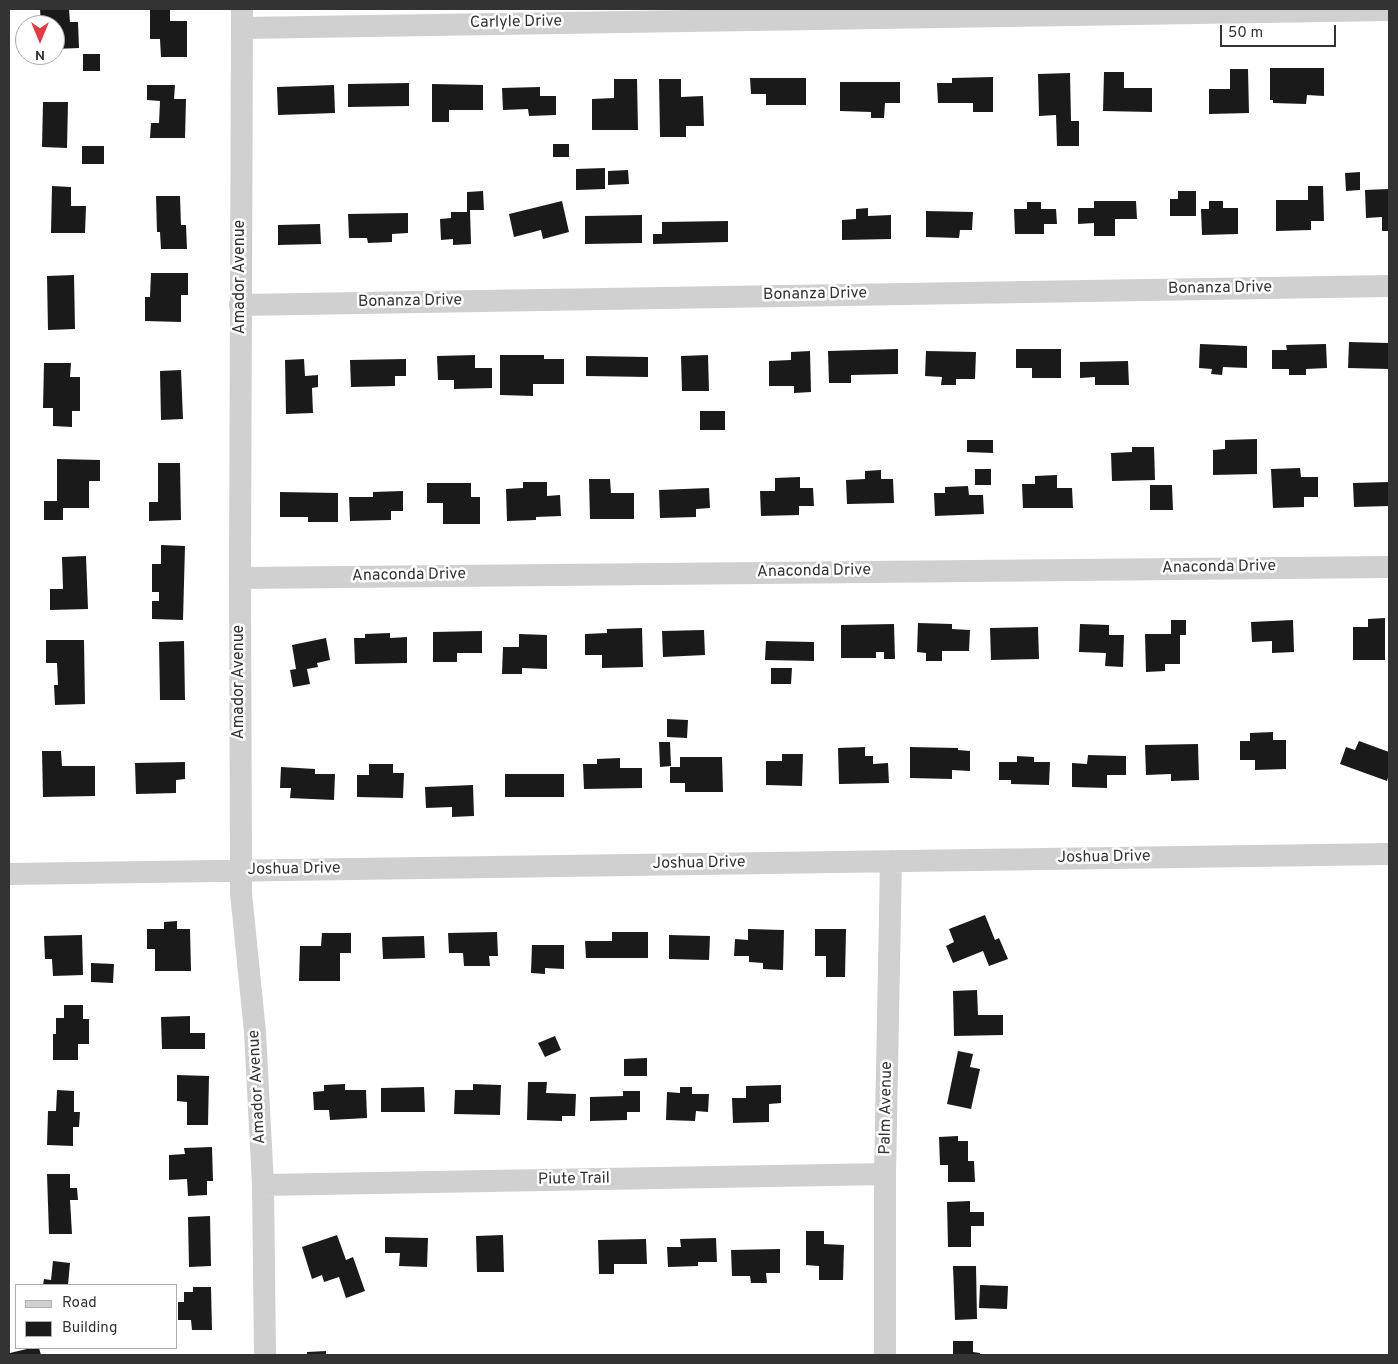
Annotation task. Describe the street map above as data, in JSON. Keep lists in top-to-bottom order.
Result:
{
  "streets": {
    "street": [
      "Carlyle Drive",
      "Amador Avenue",
      "Bonanza Drive",
      "Anaconda Drive",
      "Joshua Drive",
      "Palm Avenue",
      "Piute Trail"
    ]
  },
  "crossings": [
    ["Carlyle Drive", "Amador Avenue"],
    ["Amador Avenue", "Bonanza Drive"],
    ["Amador Avenue", "Anaconda Drive"],
    ["Amador Avenue", "Joshua Drive"],
    ["Amador Avenue", "Piute Trail"],
    ["Joshua Drive", "Palm Avenue"],
    ["Palm Avenue", "Piute Trail"]
  ],
  "legend": ["Road", "Building"],
  "scale_bar": "50 m",
  "north": "bottom"
}
